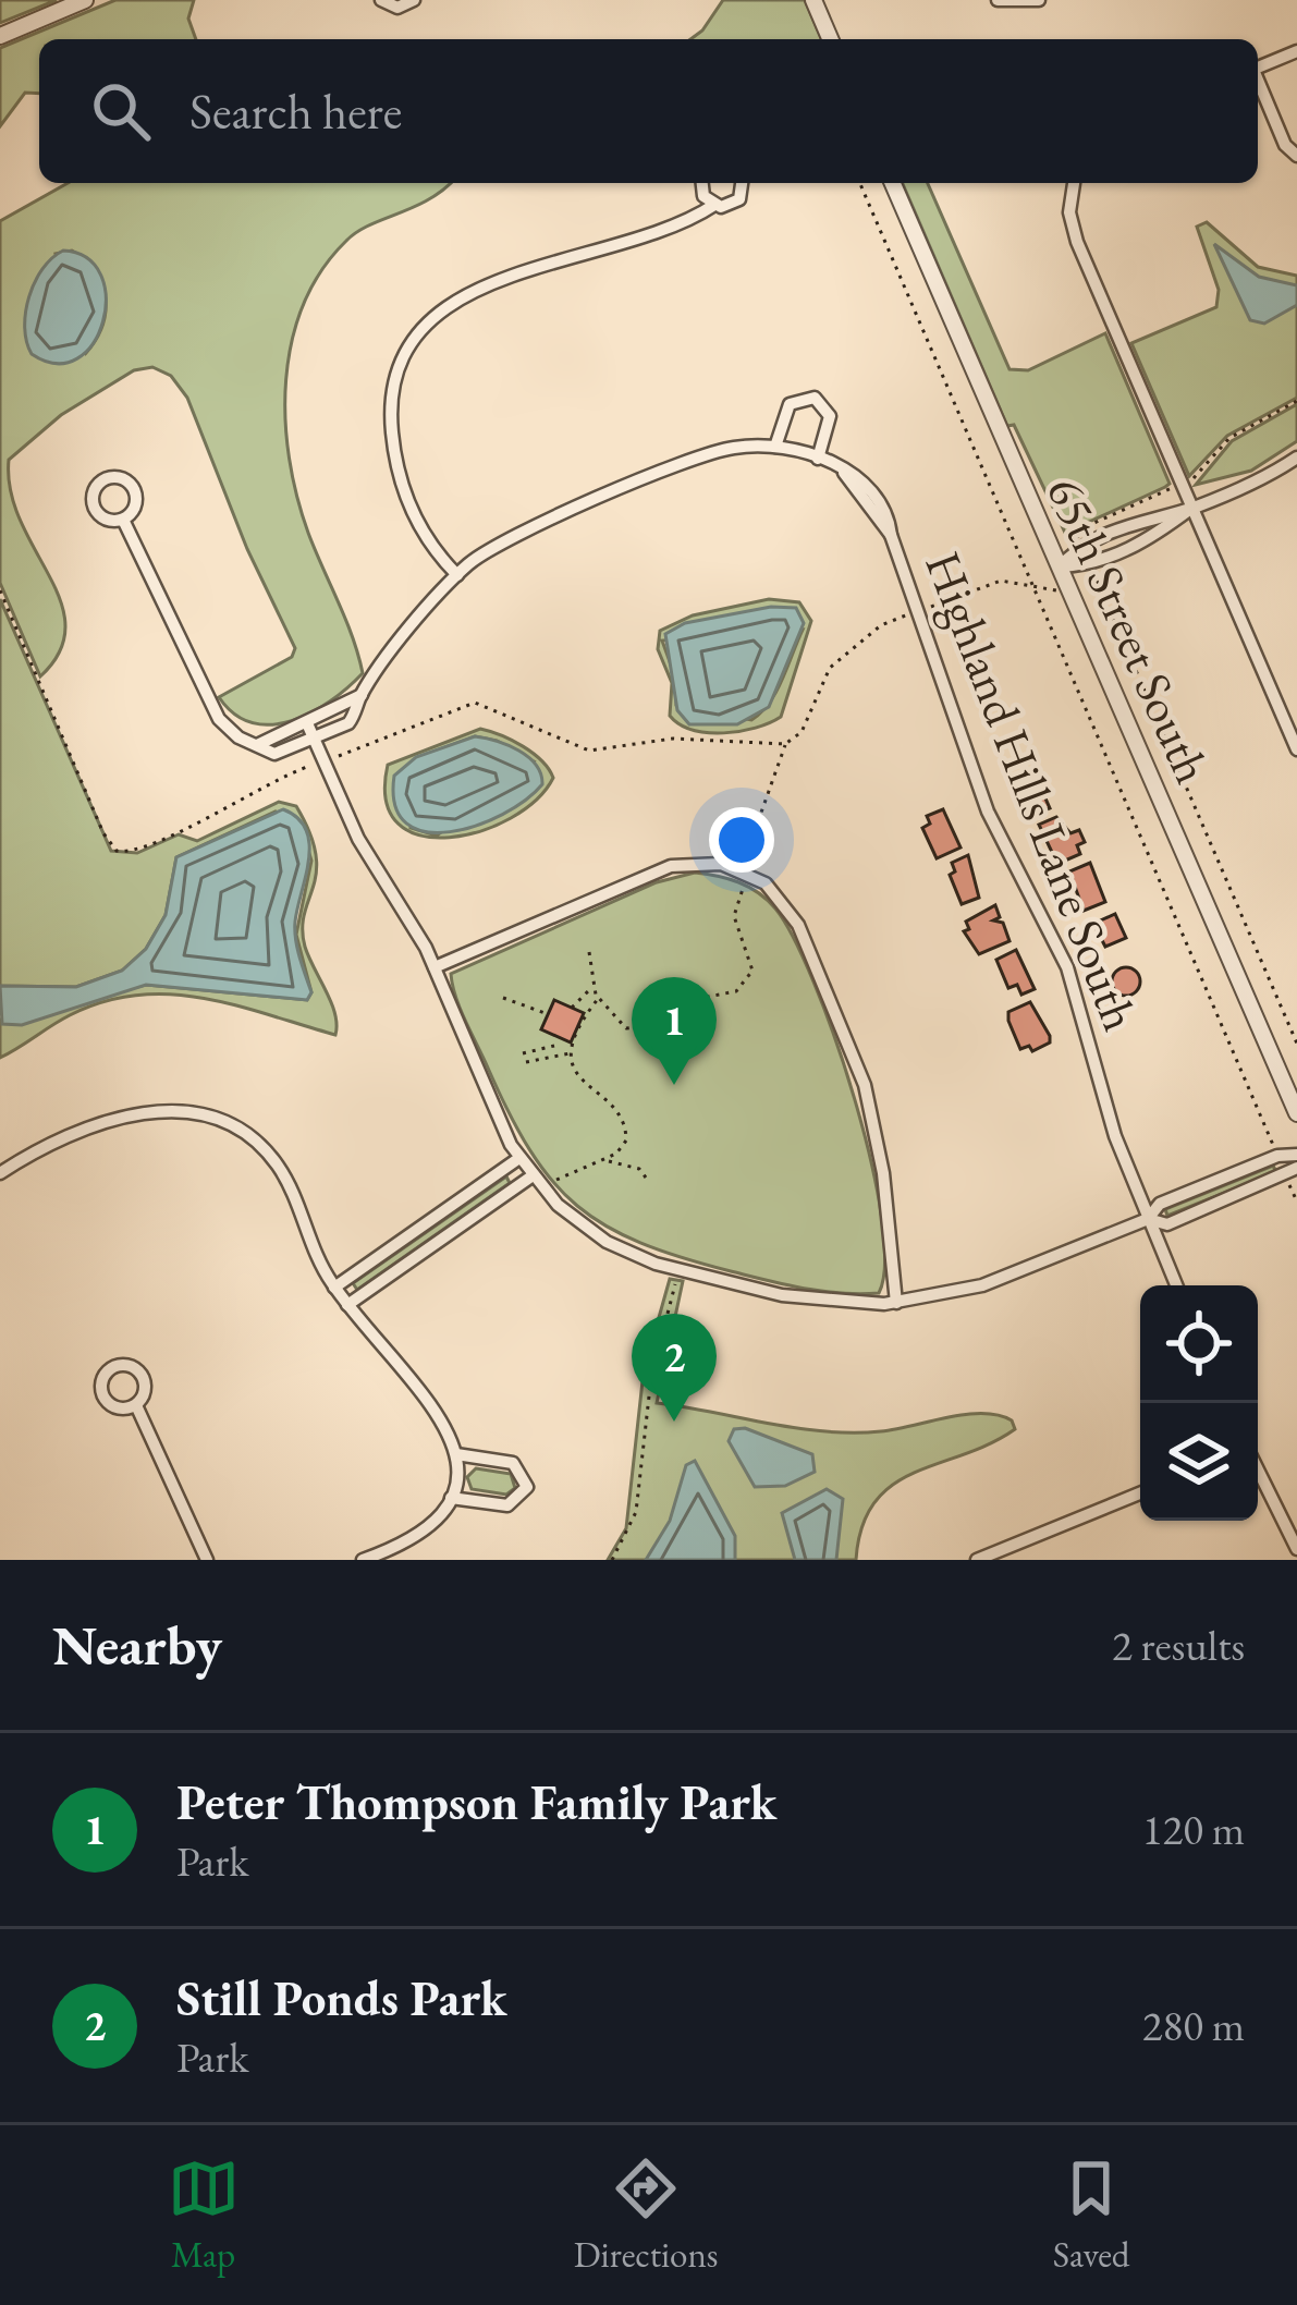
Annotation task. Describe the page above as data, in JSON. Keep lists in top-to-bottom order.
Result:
{
  "streets": {
    "street": ["65th Street South", "Highland Hills Lane South"]
  },
  "page": {
    "search": "Search here",
    "pins": ["1", "2"],
    "heading": ["Nearby", "2 results"],
    "list": [
      {
        "mark": "1",
        "name": "Peter Thompson Family Park",
        "note": "Park",
        "value": "120 m"
      },
      {
        "mark": "2",
        "name": "Still Ponds Park",
        "note": "Park",
        "value": "280 m"
      }
    ],
    "nav": ["Map", "Directions", "Saved"]
  }
}
